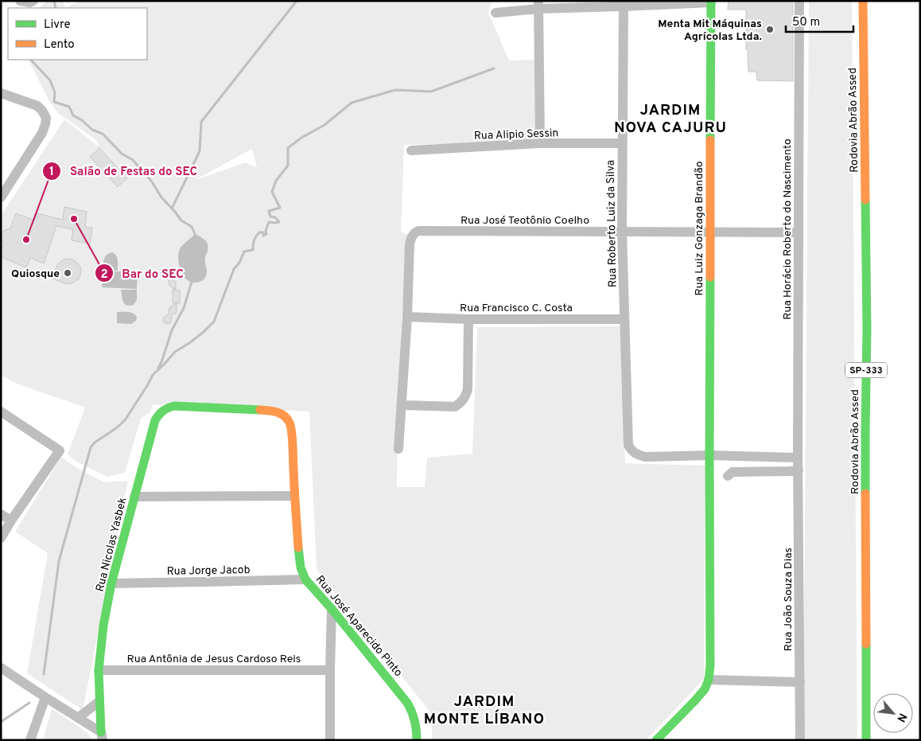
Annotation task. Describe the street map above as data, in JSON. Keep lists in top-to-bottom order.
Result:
{
  "streets": {
    "street": [
      "Rodovia Abrão Assed",
      "Rua Alipio Sessin",
      "Rua José Teotônio Coelho",
      "Rua Roberto Luiz da Silva",
      "Rua Luiz Gonzaga Brandão",
      "Rua Horácio Roberto do Nascimento",
      "Rua Francisco C. Costa",
      "SP-333",
      "Rua Nicolas Yasbek",
      "Rua Jorge Jacob",
      "Rua João Souza Dias",
      "Rua José Aparecido Pinto",
      "Rua Antônia de Jesus Cardoso Reis"
    ]
  },
  "crossings": [
    ["Rua Alipio Sessin", "Rua Roberto Luiz da Silva"],
    ["Rua José Teotônio Coelho", "Rua Roberto Luiz da Silva"],
    ["Rua José Teotônio Coelho", "Rua Luiz Gonzaga Brandão"],
    ["Rua José Teotônio Coelho", "Rua Horácio Roberto do Nascimento"],
    ["Rua José Teotônio Coelho", "Rua Francisco C. Costa"],
    ["Rua Roberto Luiz da Silva", "Rua Luiz Gonzaga Brandão"],
    ["Rua Roberto Luiz da Silva", "Rua Francisco C. Costa"],
    ["Rua Horácio Roberto do Nascimento", "Rua João Souza Dias"],
    ["Rua Nicolas Yasbek", "Rua Jorge Jacob"],
    ["Rua Nicolas Yasbek", "Rua José Aparecido Pinto"],
    ["Rua Nicolas Yasbek", "Rua Antônia de Jesus Cardoso Reis"],
    ["Rua Jorge Jacob", "Rua José Aparecido Pinto"]
  ],
  "districts": ["JARDIM NOVA CAJURU", "JARDIM MONTE LÍBANO"],
  "places": [
    "Menta Mit Máquinas Agrícolas Ltda.",
    "Bar do SEC",
    "Salão de Festas do SEC",
    "Quiosque"
  ],
  "legend": ["Livre", "Lento"],
  "scale_bar": "50 m",
  "north": "bottom right"
}
